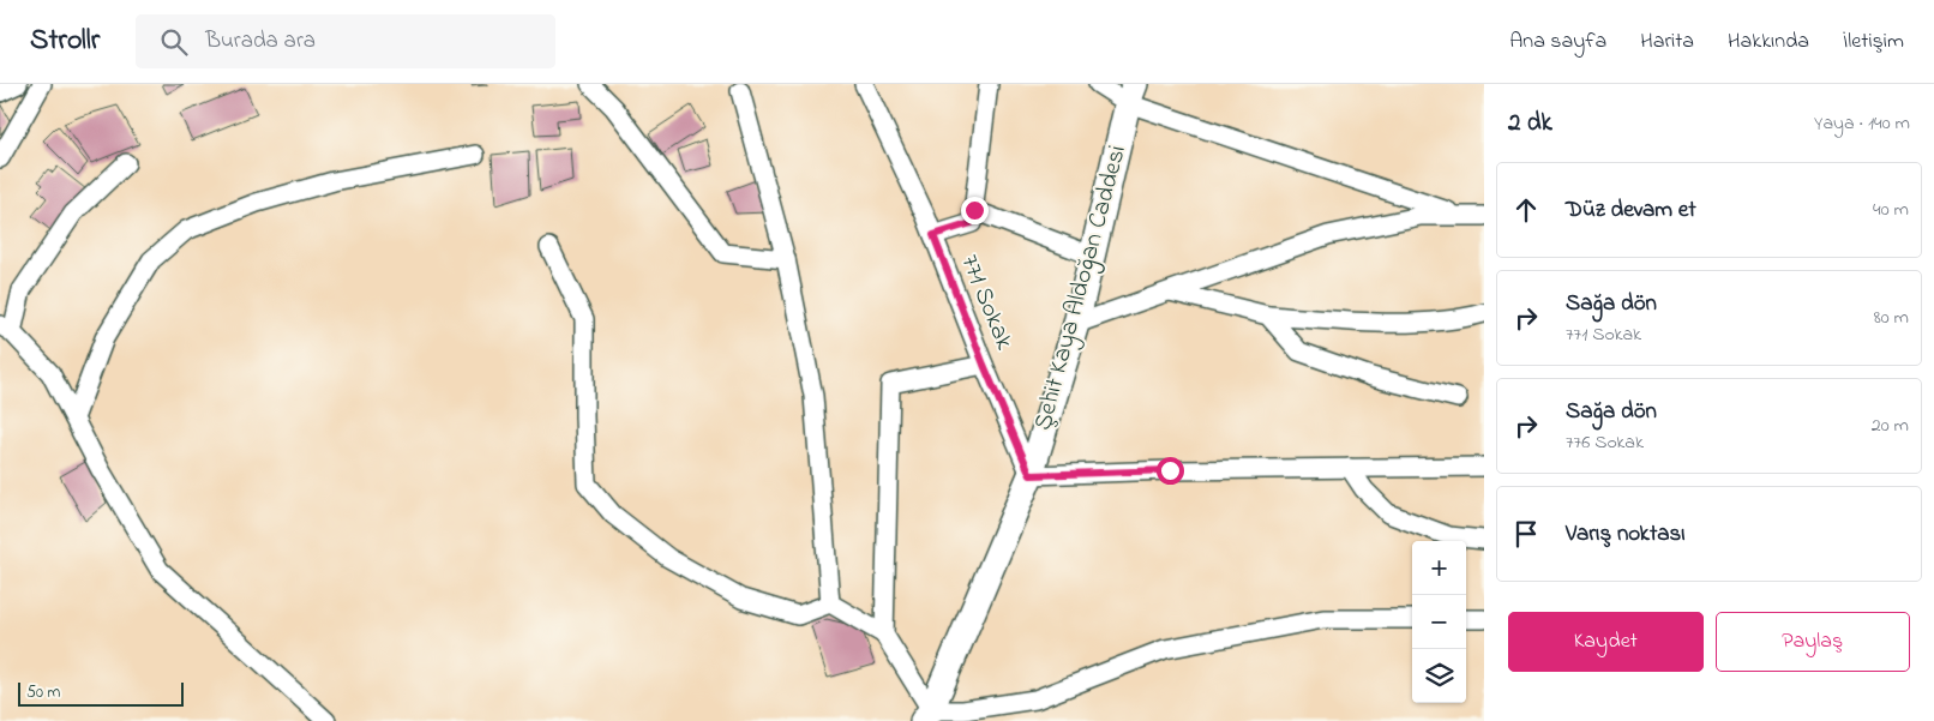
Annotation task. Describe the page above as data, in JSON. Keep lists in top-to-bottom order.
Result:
{
  "streets": {
    "street": ["Şehit Kaya Aldoğan Caddesi", "771 Sokak"]
  },
  "crossings": [
    ["Şehit Kaya Aldoğan Caddesi", "771 Sokak"]
  ],
  "scale_bar": "50 m",
  "page": {
    "header": "Strollr",
    "search": "Burada ara",
    "nav": [
      "Ana sayfa",
      "Harita",
      "Hakkında",
      "İletişim"
    ],
    "heading": ["2 dk", "Yaya · 140 m"],
    "list": [
      ["Düz devam et", "40 m"],
      ["Sağa dön", "771 Sokak", "80 m"],
      ["Sağa dön", "776 Sokak", "20 m"],
      "Varış noktası"
    ],
    "map_buttons": ["+", "−"],
    "buttons": ["Kaydet", "Paylaş"],
    "scale": "50 m"
  }
}
